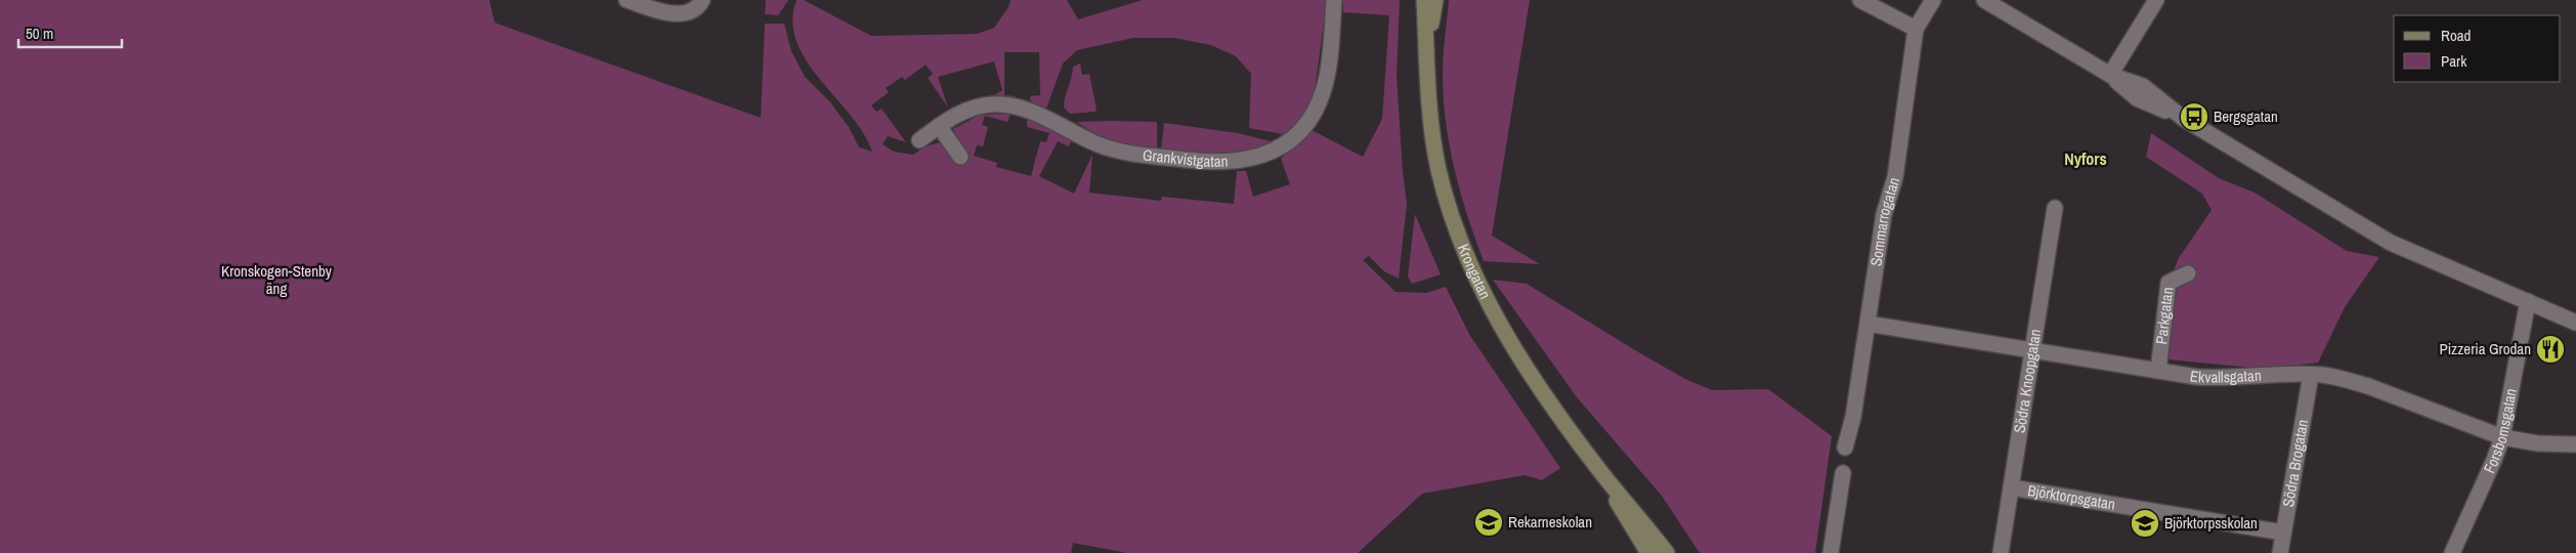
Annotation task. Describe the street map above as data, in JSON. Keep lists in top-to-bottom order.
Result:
{
  "streets": {
    "street": [
      "Grankvistgatan",
      "Sommarrogatan",
      "Krongatan",
      "Parkgatan",
      "Ekvallsgatan",
      "Södra Knoopgatan",
      "Forsbomsgatan",
      "Södra Brogatan",
      "Björktorpsgatan"
    ]
  },
  "crossings": [
    ["Sommarrogatan", "Ekvallsgatan"],
    ["Parkgatan", "Ekvallsgatan"],
    ["Ekvallsgatan", "Södra Knoopgatan"],
    ["Ekvallsgatan", "Forsbomsgatan"],
    ["Ekvallsgatan", "Södra Brogatan"],
    ["Södra Knoopgatan", "Björktorpsgatan"],
    ["Södra Brogatan", "Björktorpsgatan"]
  ],
  "districts": ["Nyfors"],
  "parks": ["Kronskogen-Stenby äng"],
  "places": {
    "bus stop": ["Bergsgatan"],
    "restaurant": ["Pizzeria Grodan"],
    "school or university": ["Rekarneskolan", "Björktorpsskolan"]
  },
  "legend": ["Road", "Park"],
  "scale_bar": "50 m"
}
